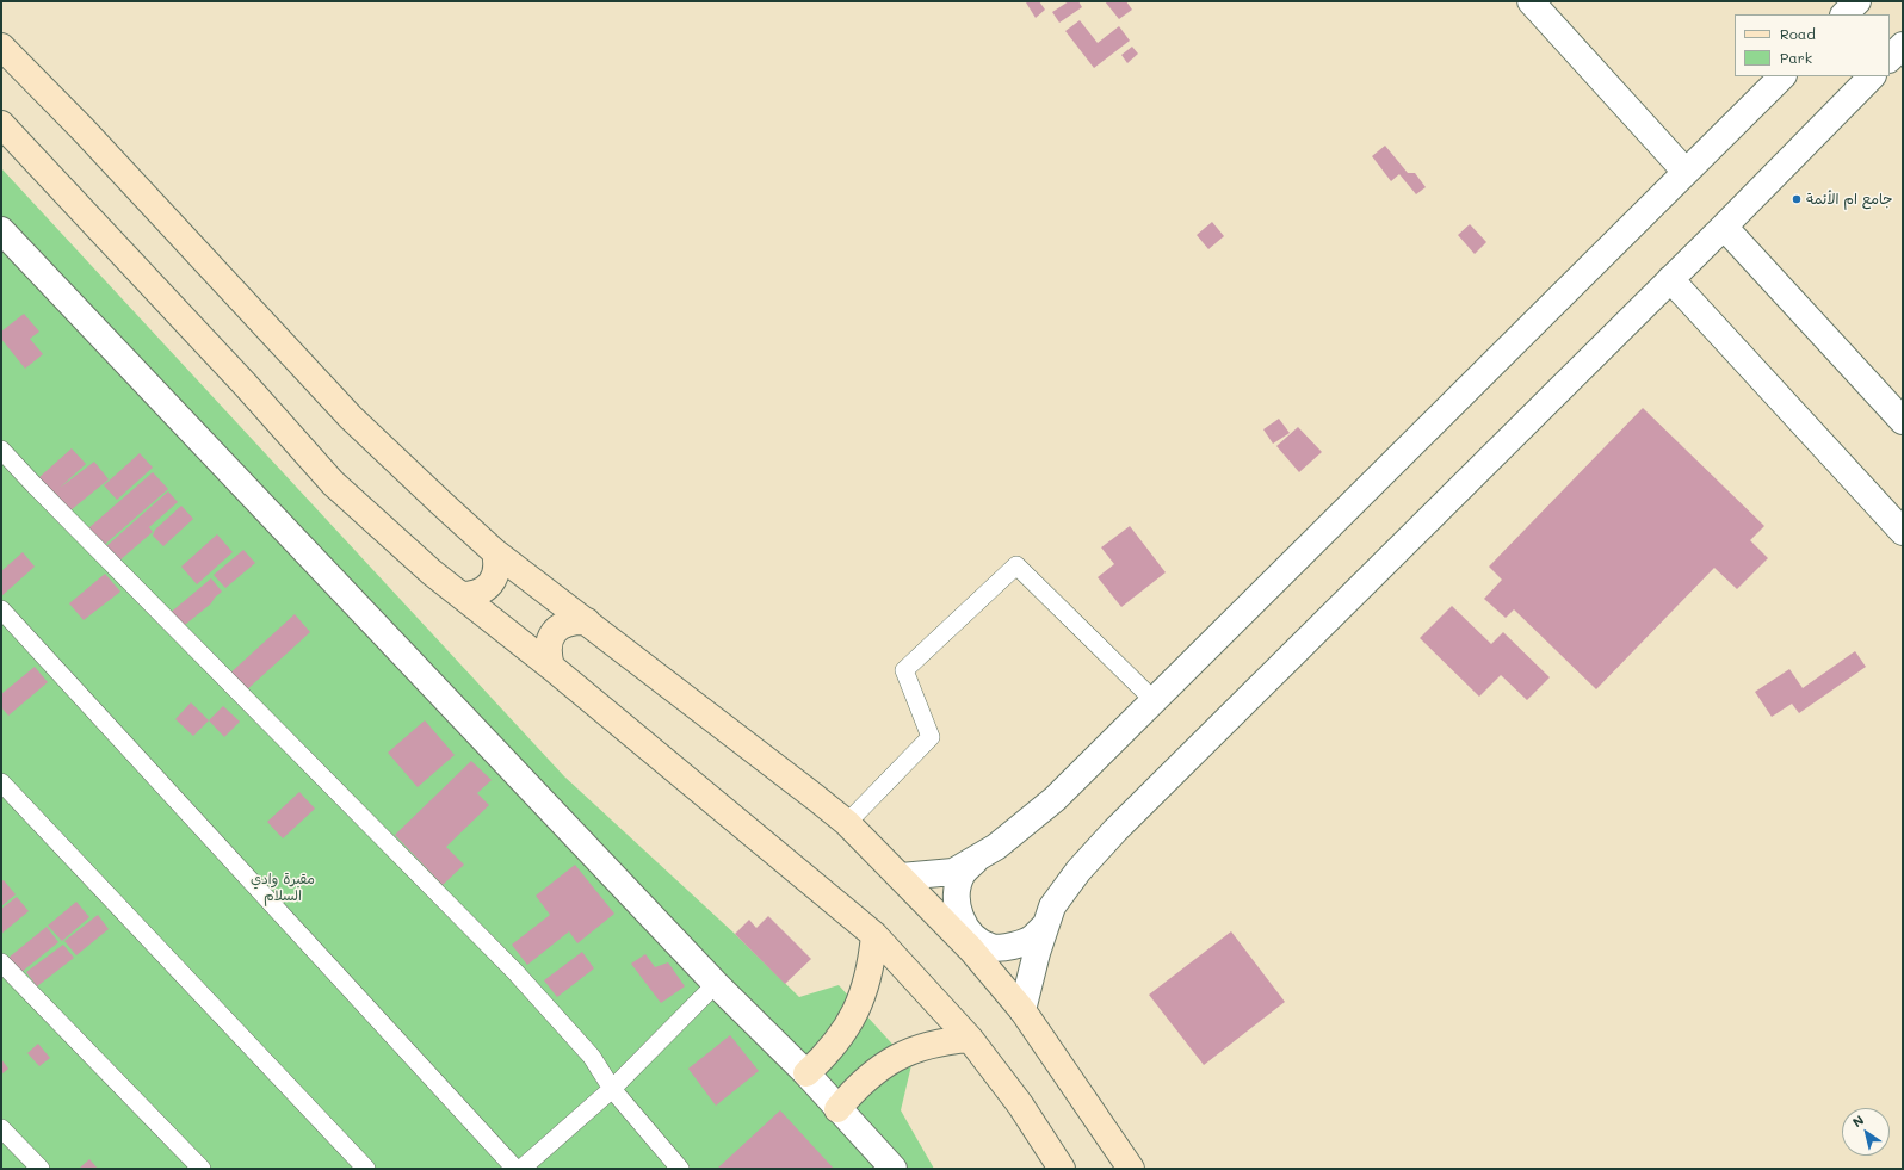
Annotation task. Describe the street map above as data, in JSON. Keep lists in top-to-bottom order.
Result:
{
  "parks": ["مقبرة وادي السلام"],
  "places": ["جامع ام الأئمة"],
  "legend": ["Road", "Park"],
  "north": "top left"
}
